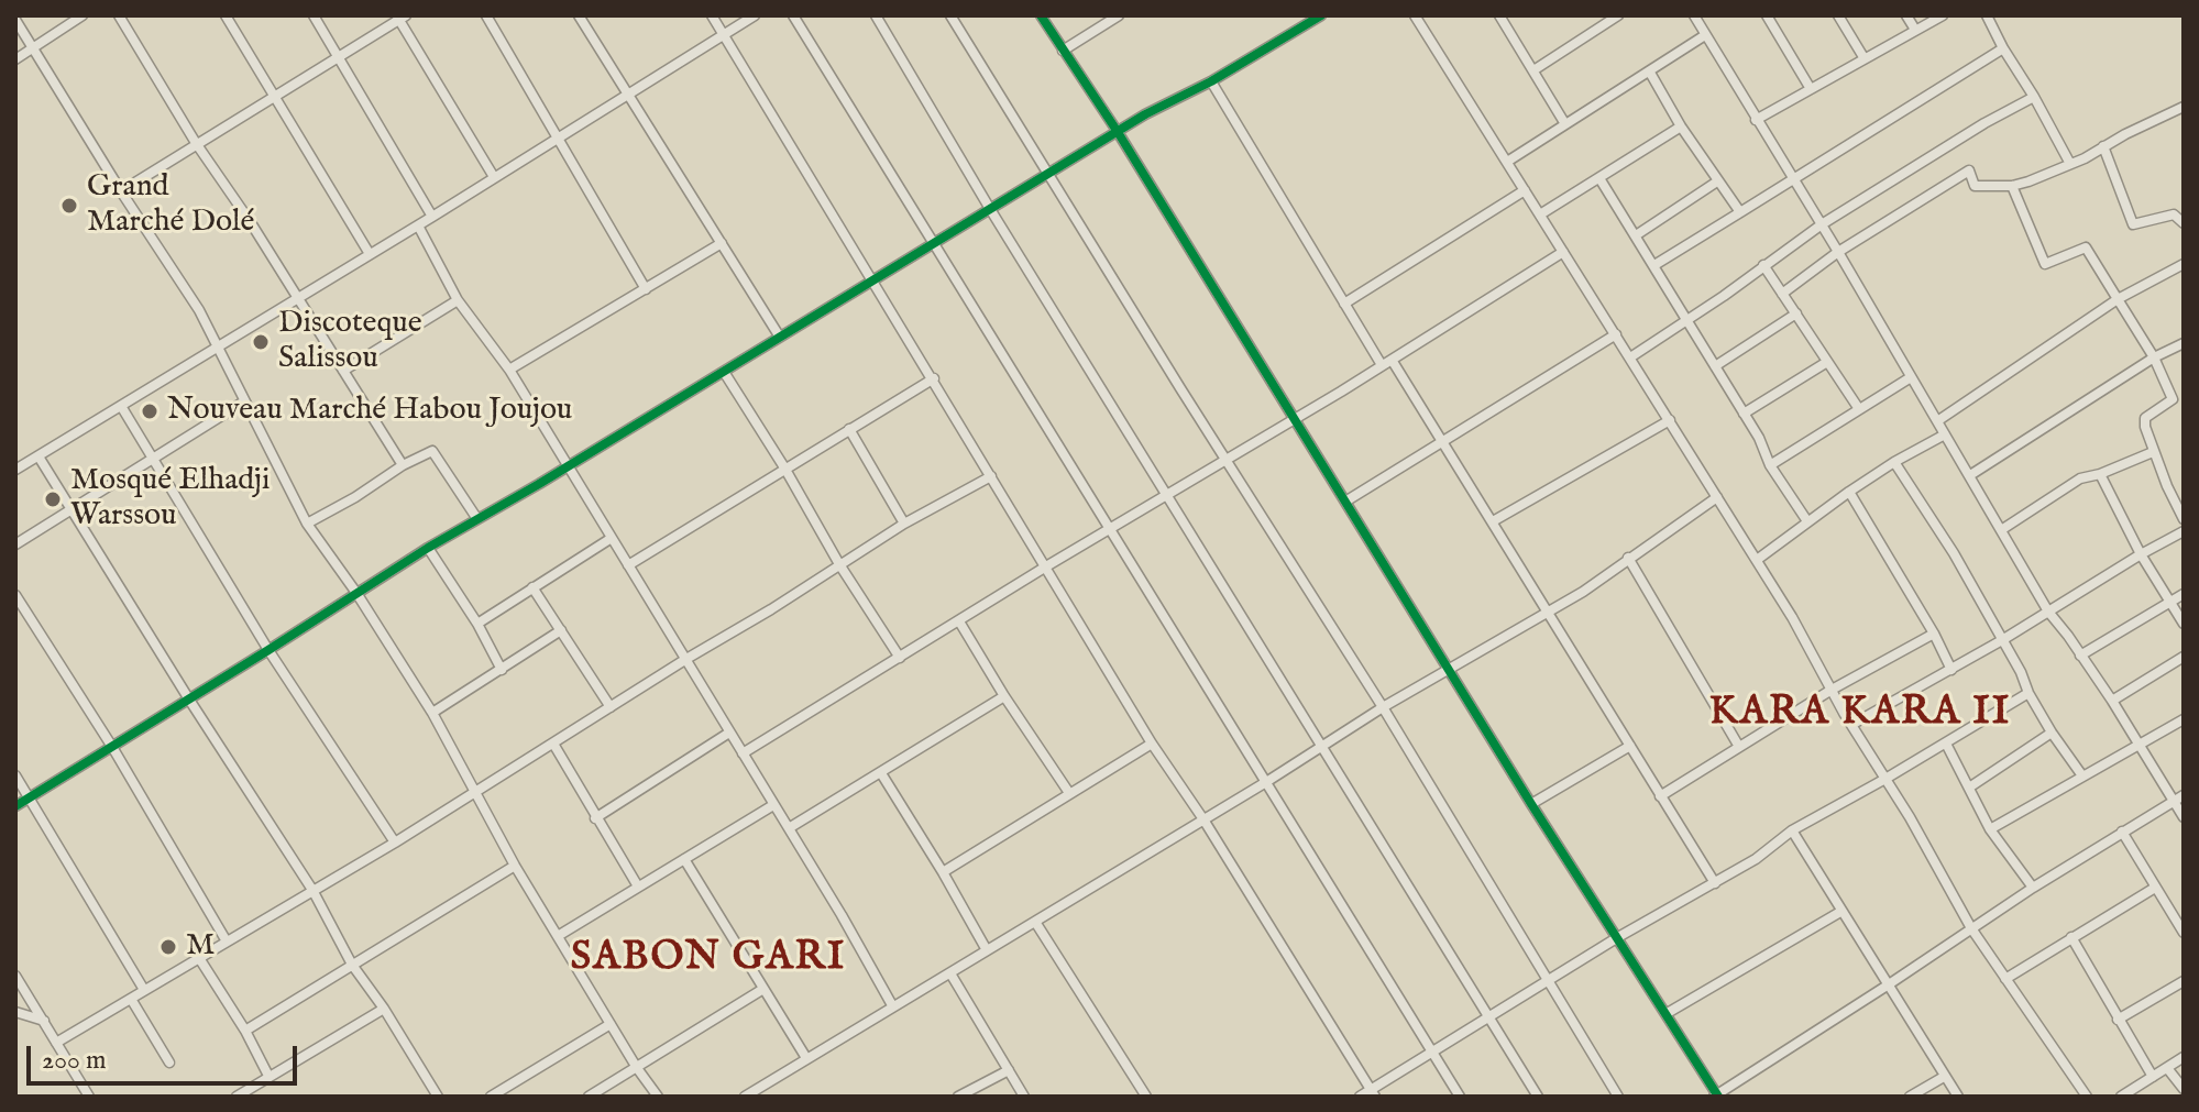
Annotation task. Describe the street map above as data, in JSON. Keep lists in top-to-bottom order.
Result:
{
  "districts": ["KARA KARA II", "SABON GARI"],
  "places": [
    "Grand Marché Dolé",
    "Discoteque Salissou",
    "Nouveau Marché Habou Joujou",
    "Mosqué Elhadji Warssou",
    "M"
  ],
  "scale_bar": "200 m"
}
